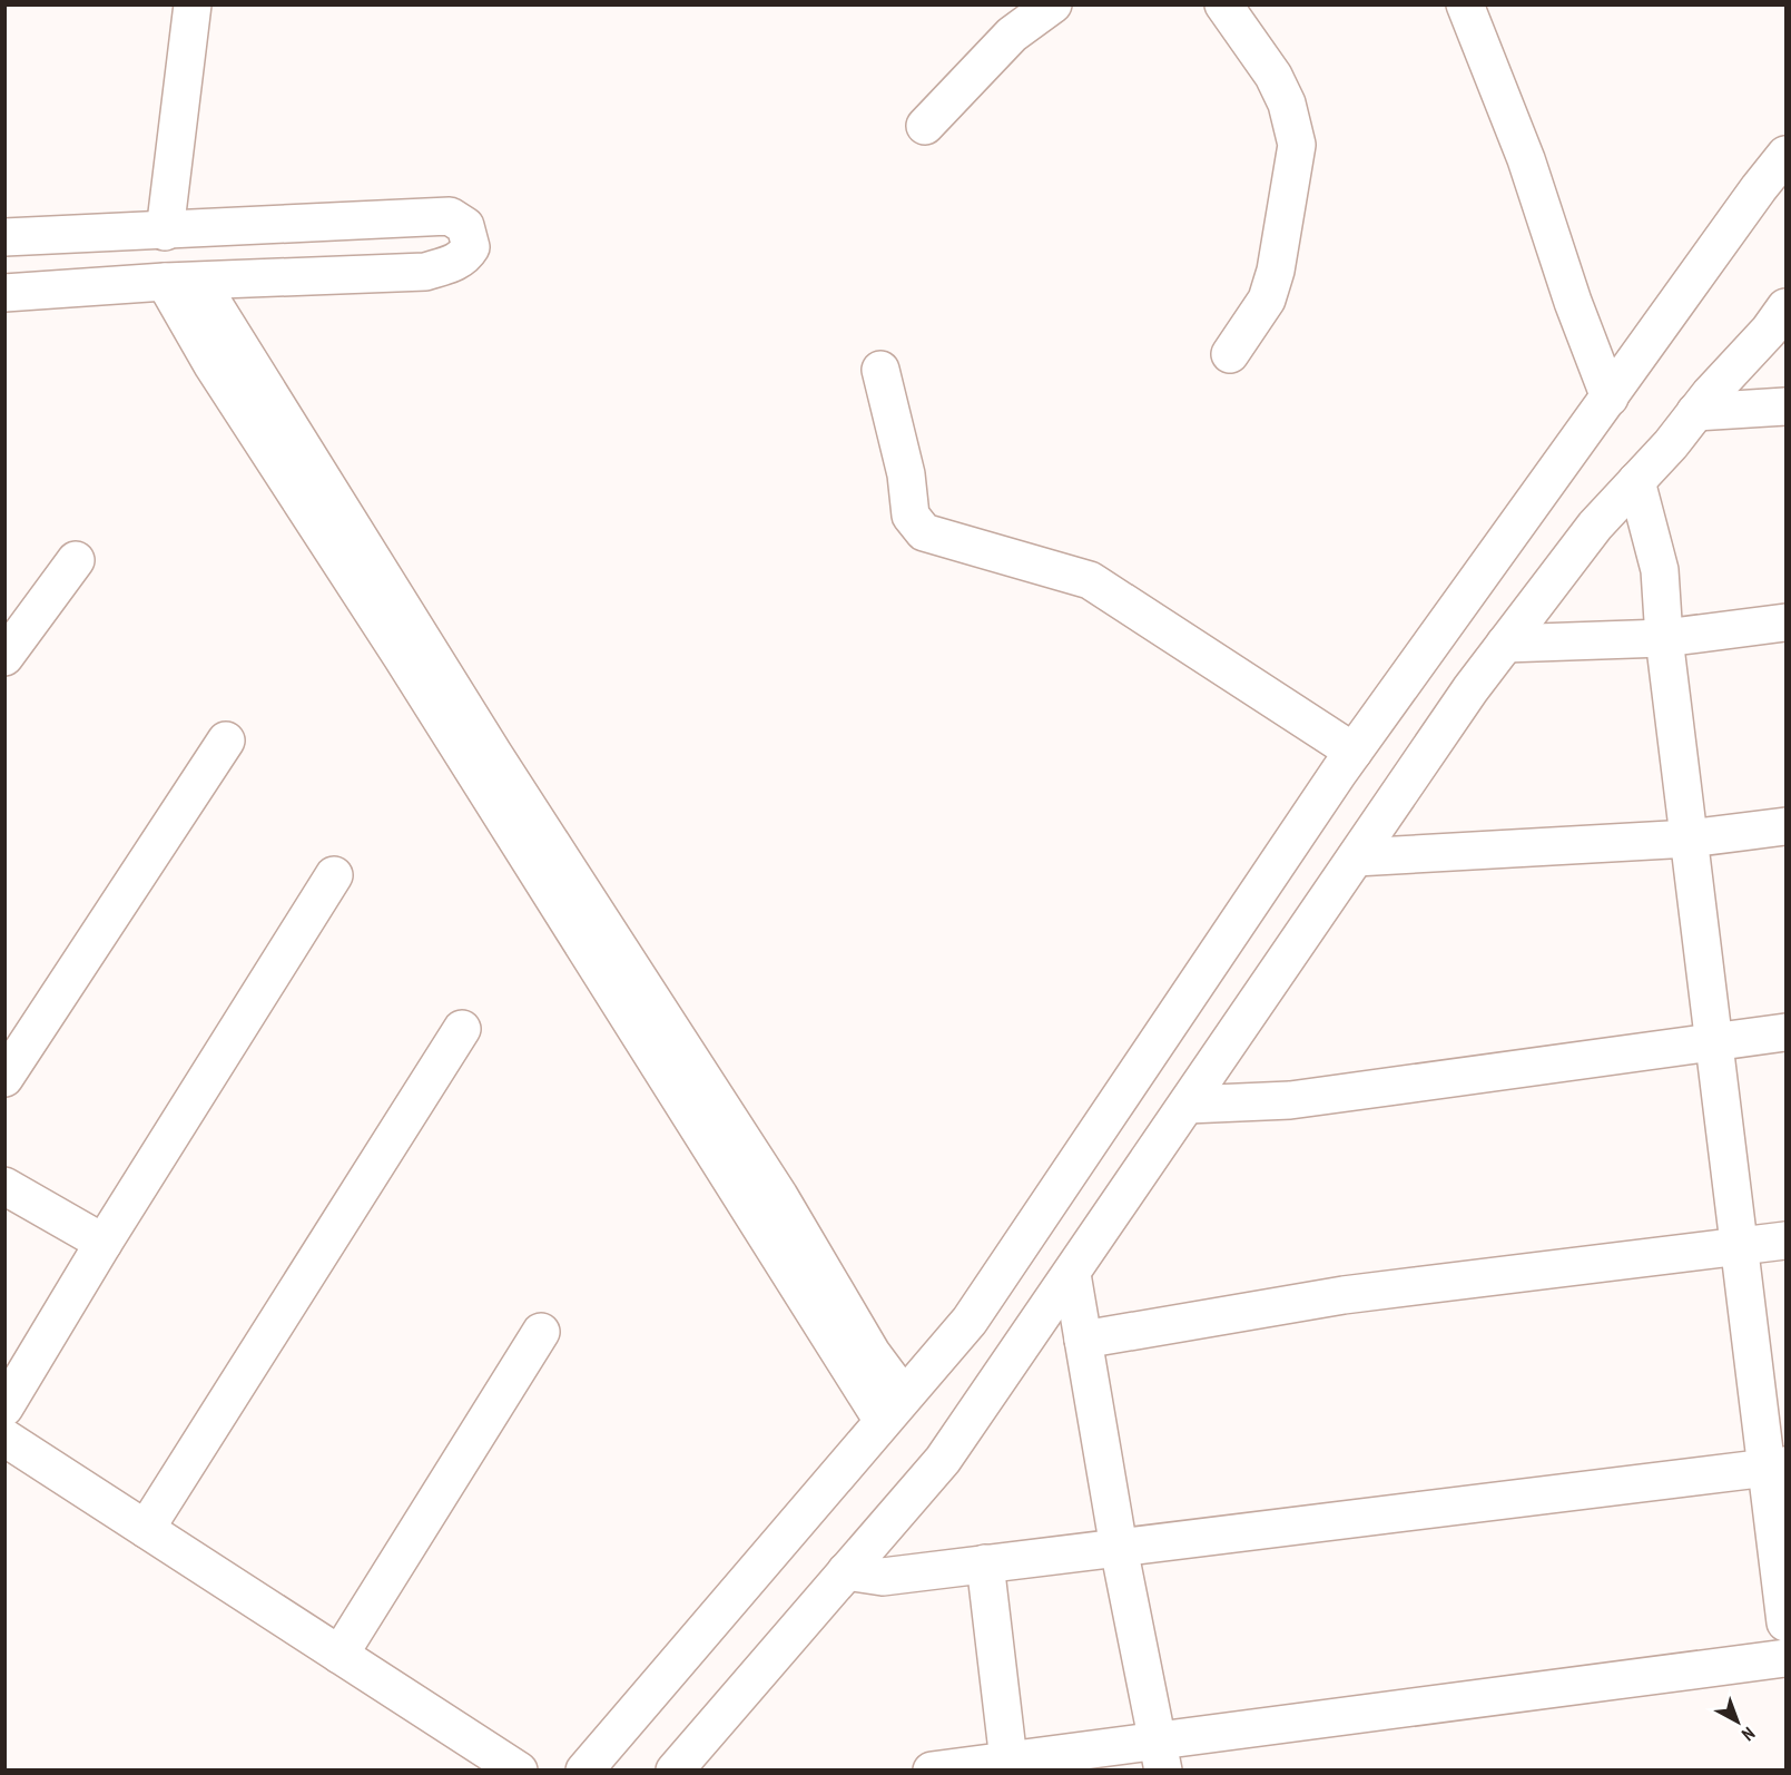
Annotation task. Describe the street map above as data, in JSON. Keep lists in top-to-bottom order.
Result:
{
  "north": "bottom right"
}
